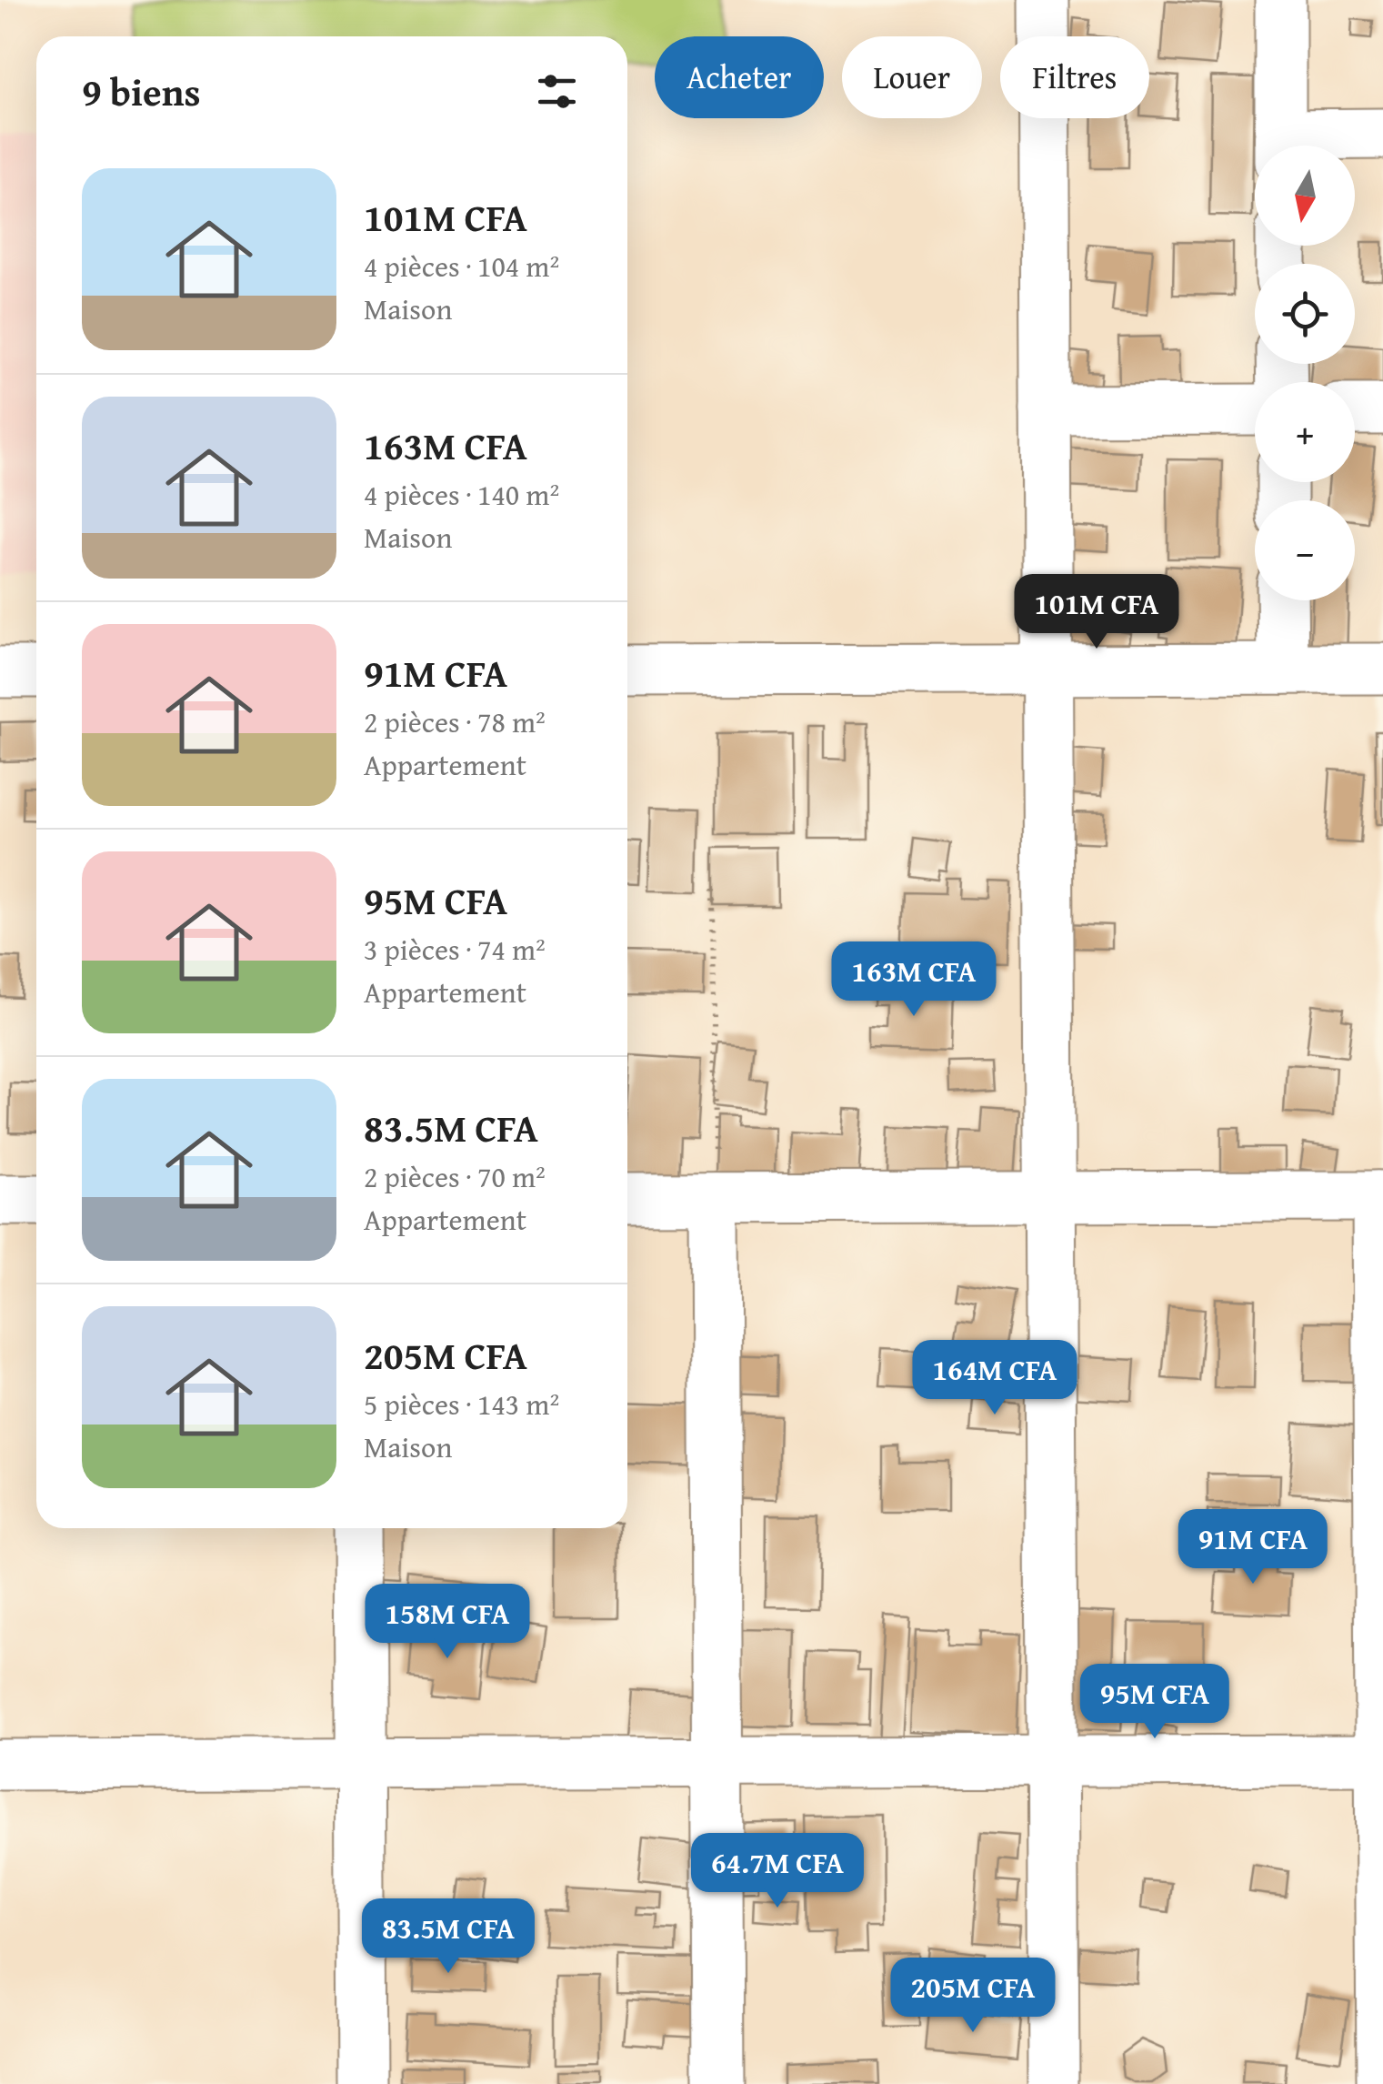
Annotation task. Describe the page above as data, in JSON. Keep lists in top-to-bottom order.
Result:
{
  "north": "bottom",
  "page": {
    "chip": ["Acheter", "Louer", "Filtres"],
    "heading": "9 biens",
    "map_buttons": ["+", "−"],
    "list": [
      {
        "name": "101M CFA",
        "note": "4 pièces · 104 m² · Maison"
      },
      {
        "name": "163M CFA",
        "note": "4 pièces · 140 m² · Maison"
      },
      {
        "name": "91M CFA",
        "note": "2 pièces · 78 m² · Appartement"
      },
      {
        "name": "95M CFA",
        "note": "3 pièces · 74 m² · Appartement"
      },
      {
        "name": "83.5M CFA",
        "note": "2 pièces · 70 m² · Appartement"
      },
      {
        "name": "205M CFA",
        "note": "5 pièces · 143 m² · Maison"
      }
    ],
    "price": [
      "101M CFA",
      "163M CFA",
      "164M CFA",
      "91M CFA",
      "158M CFA",
      "95M CFA",
      "64.7M CFA",
      "83.5M CFA",
      "205M CFA"
    ]
  }
}
